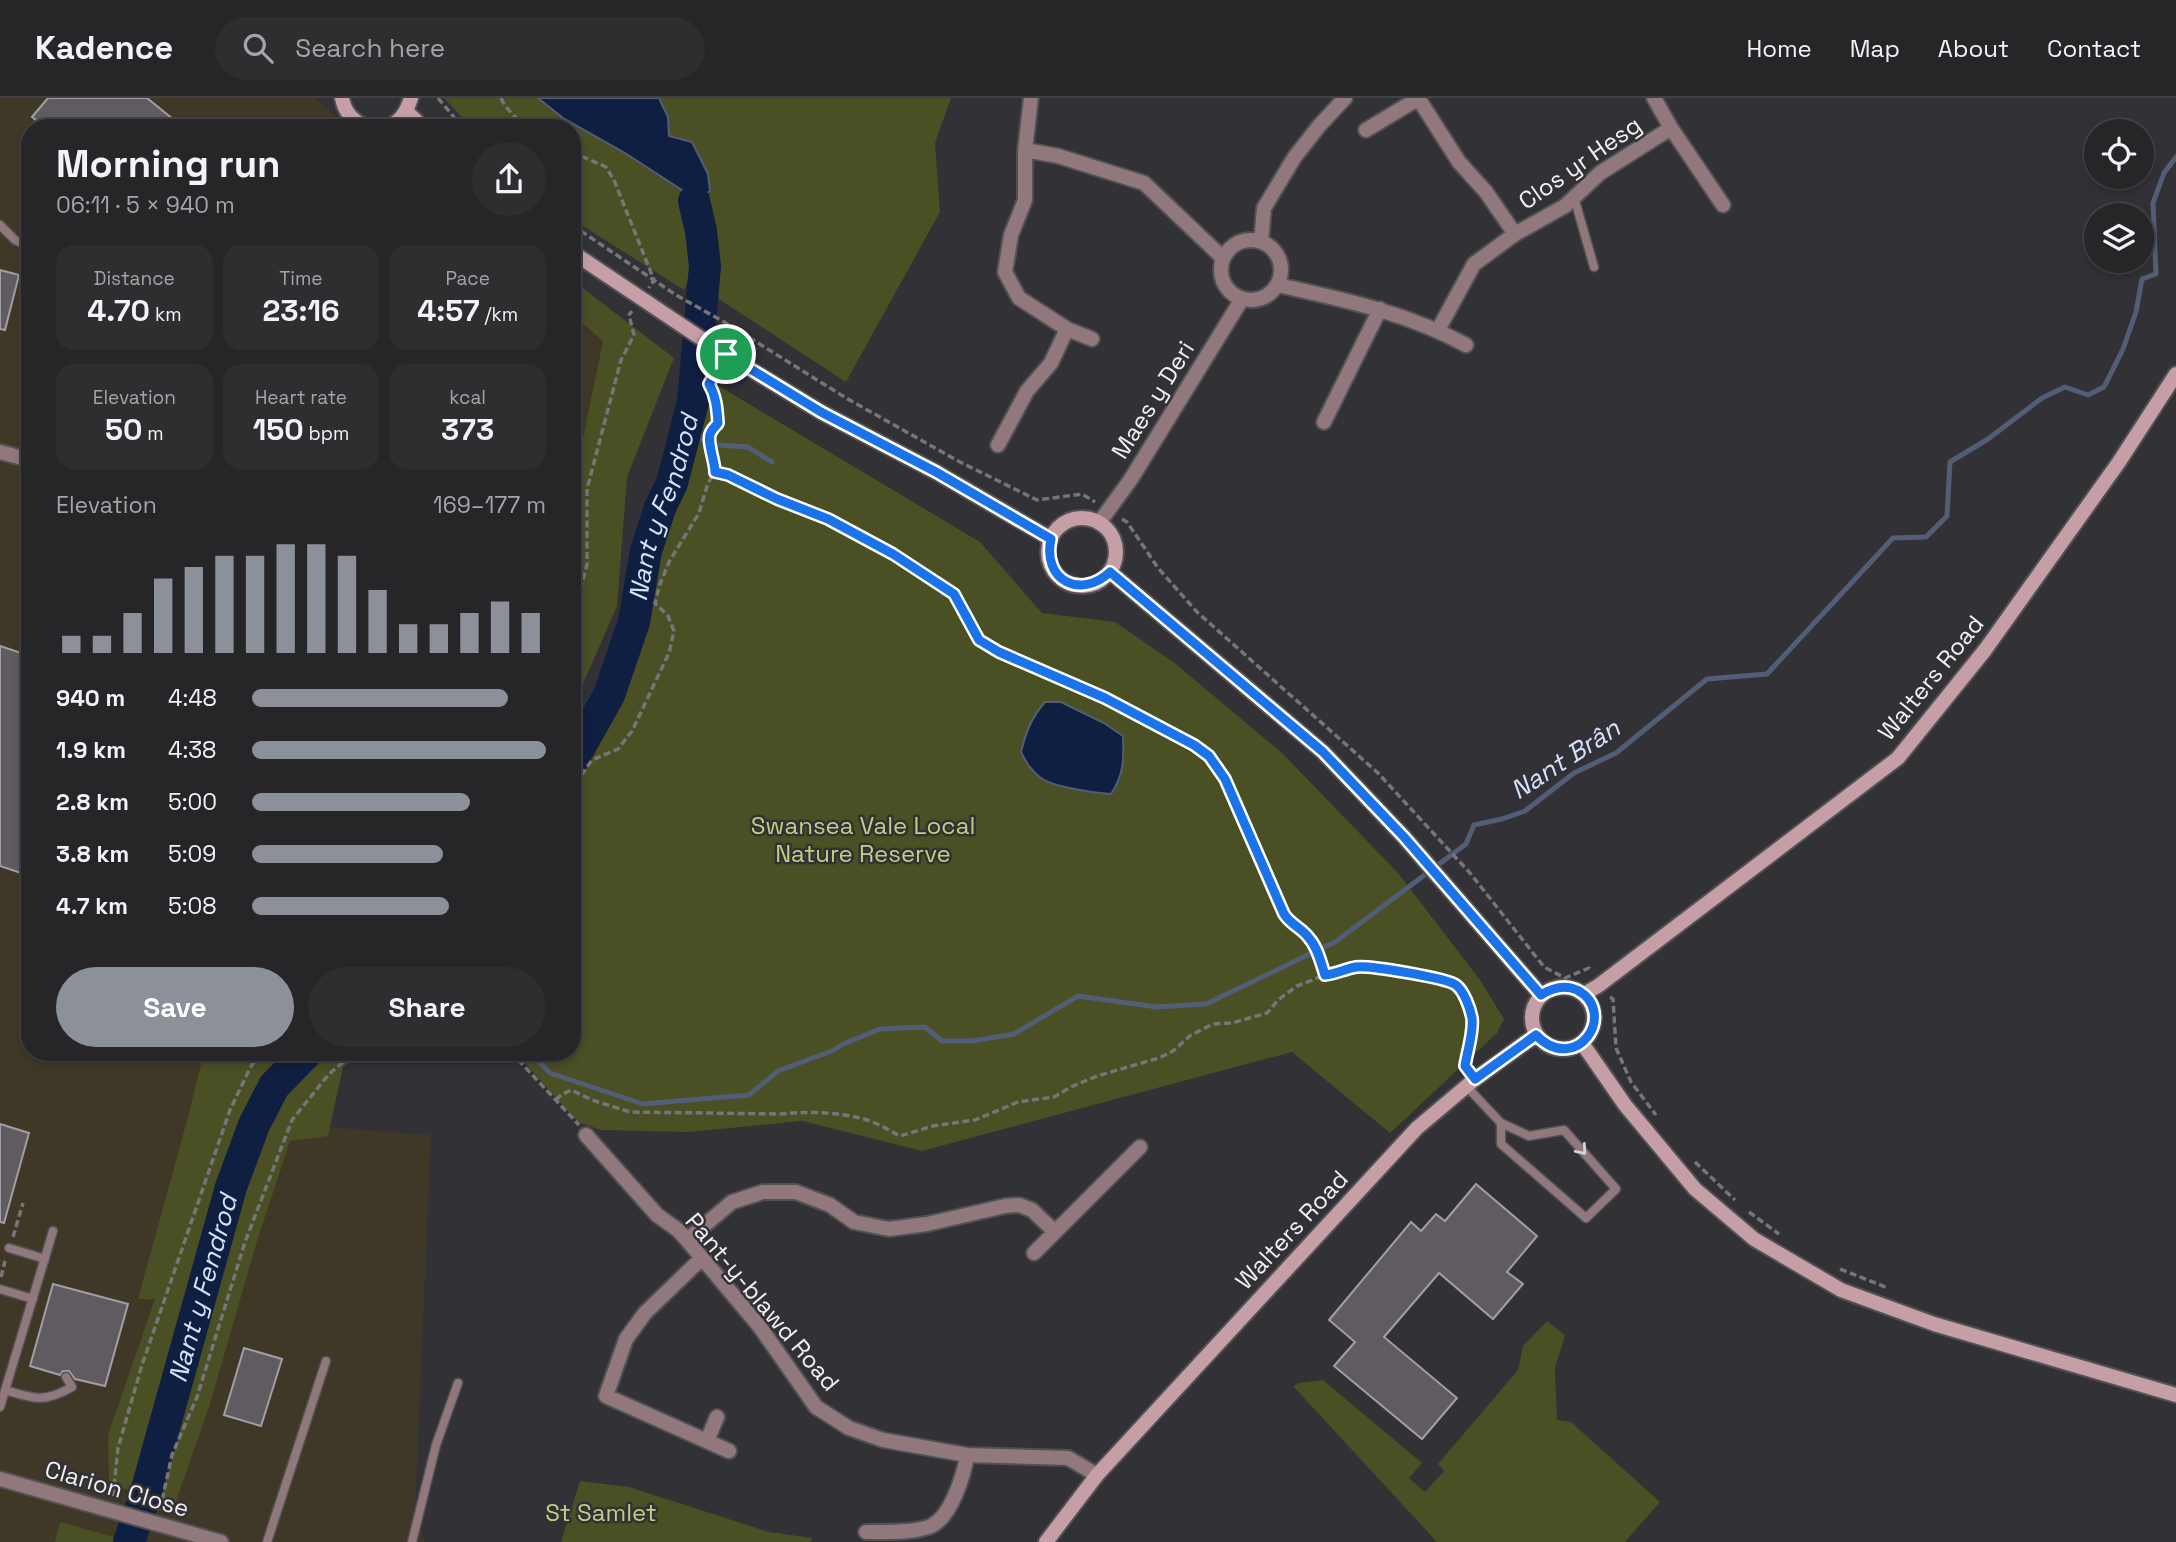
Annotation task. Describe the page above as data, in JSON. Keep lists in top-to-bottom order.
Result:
{
  "streets": {
    "main road": ["Walters Road"],
    "street": [
      "Clos yr Hesg",
      "Maes y Deri",
      "Pant-y-blawd Road",
      "Clarion Close"
    ]
  },
  "crossings": [
    ["Walters Road", "Pant-y-blawd Road"]
  ],
  "water": ["Nant y Fendrod", "Nant Brân"],
  "parks": ["Swansea Vale Local Nature Reserve", "St Samlet"],
  "page": {
    "header": "Kadence",
    "search": "Search here",
    "nav": [
      "Home",
      "Map",
      "About",
      "Contact"
    ],
    "heading": ["Morning run", "06:11 · 5 × 940 m"],
    "stats": [
      ["Distance", "4.70 km"],
      ["Time", "23:16"],
      ["Pace", "4:57 /km"],
      ["Elevation", "50 m"],
      ["Heart rate", "150 bpm"],
      ["kcal", "373"]
    ],
    "chart": ["Elevation", "169–177 m"],
    "list": [
      {
        "name": "940 m",
        "note": "4:48"
      },
      {
        "name": "1.9 km",
        "note": "4:38"
      },
      {
        "name": "2.8 km",
        "note": "5:00"
      },
      {
        "name": "3.8 km",
        "note": "5:09"
      },
      {
        "name": "4.7 km",
        "note": "5:08"
      }
    ],
    "buttons": ["Save", "Share"]
  }
}
